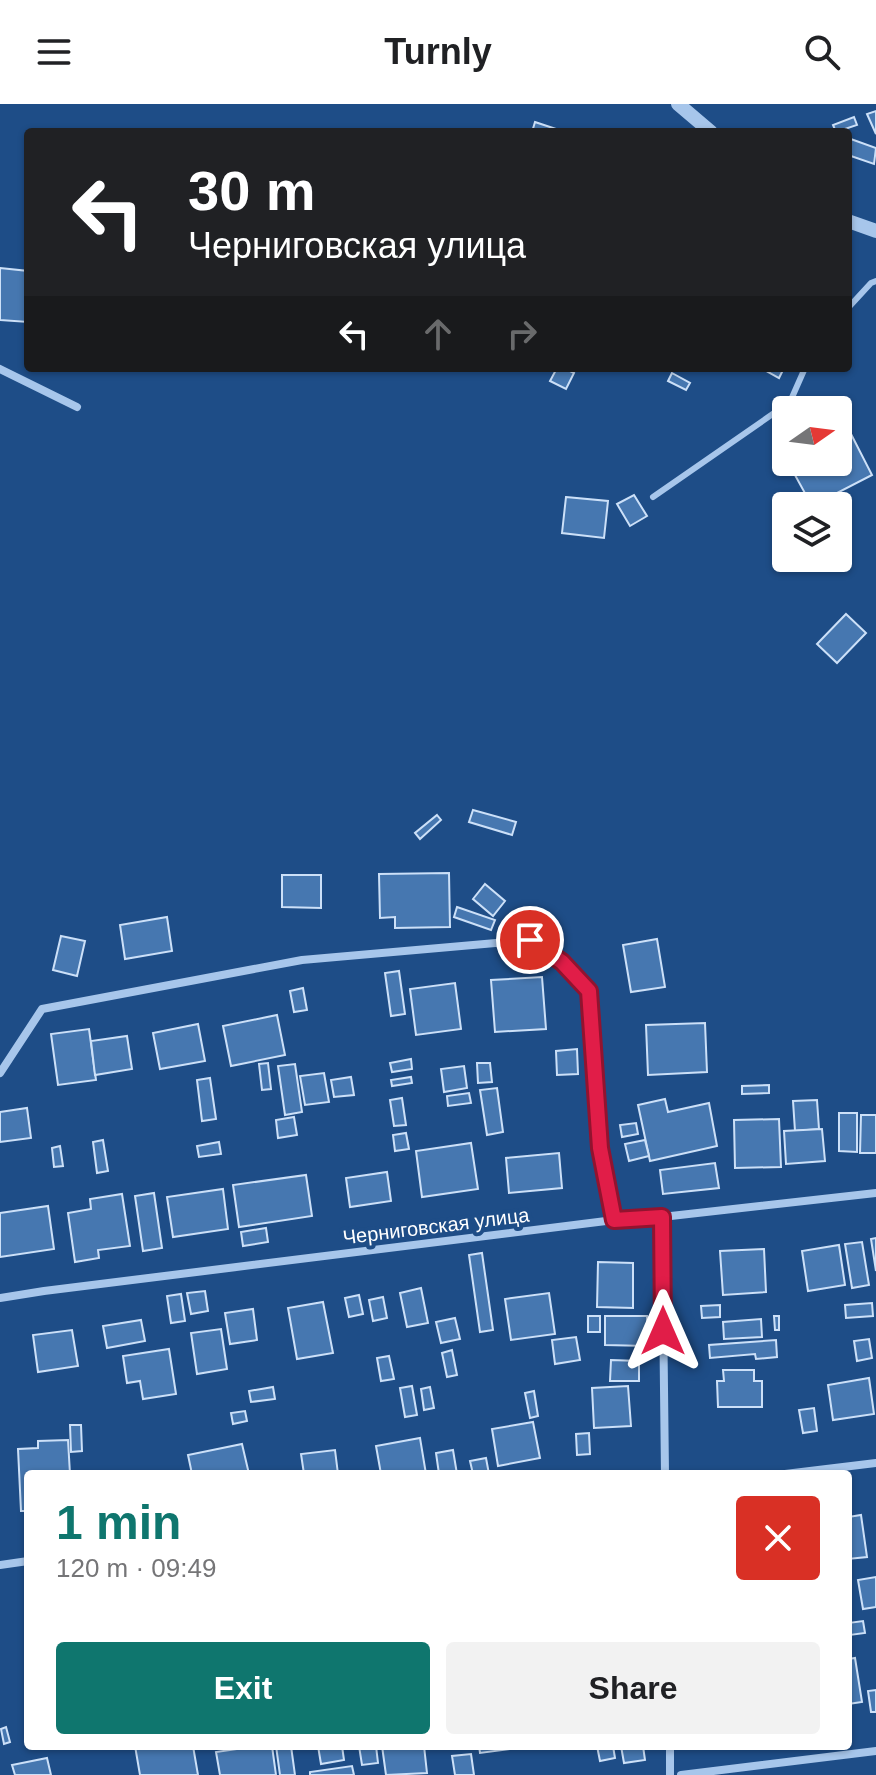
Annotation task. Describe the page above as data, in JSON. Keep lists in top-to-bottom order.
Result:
{
  "streets": {
    "street": ["Черниговская улица"]
  },
  "north": "right",
  "page": {
    "header": "Turnly",
    "turn": ["30 m", "Черниговская улица"],
    "heading": ["1 min", "120 m · 09:49"],
    "buttons": ["Exit", "Share"]
  }
}
